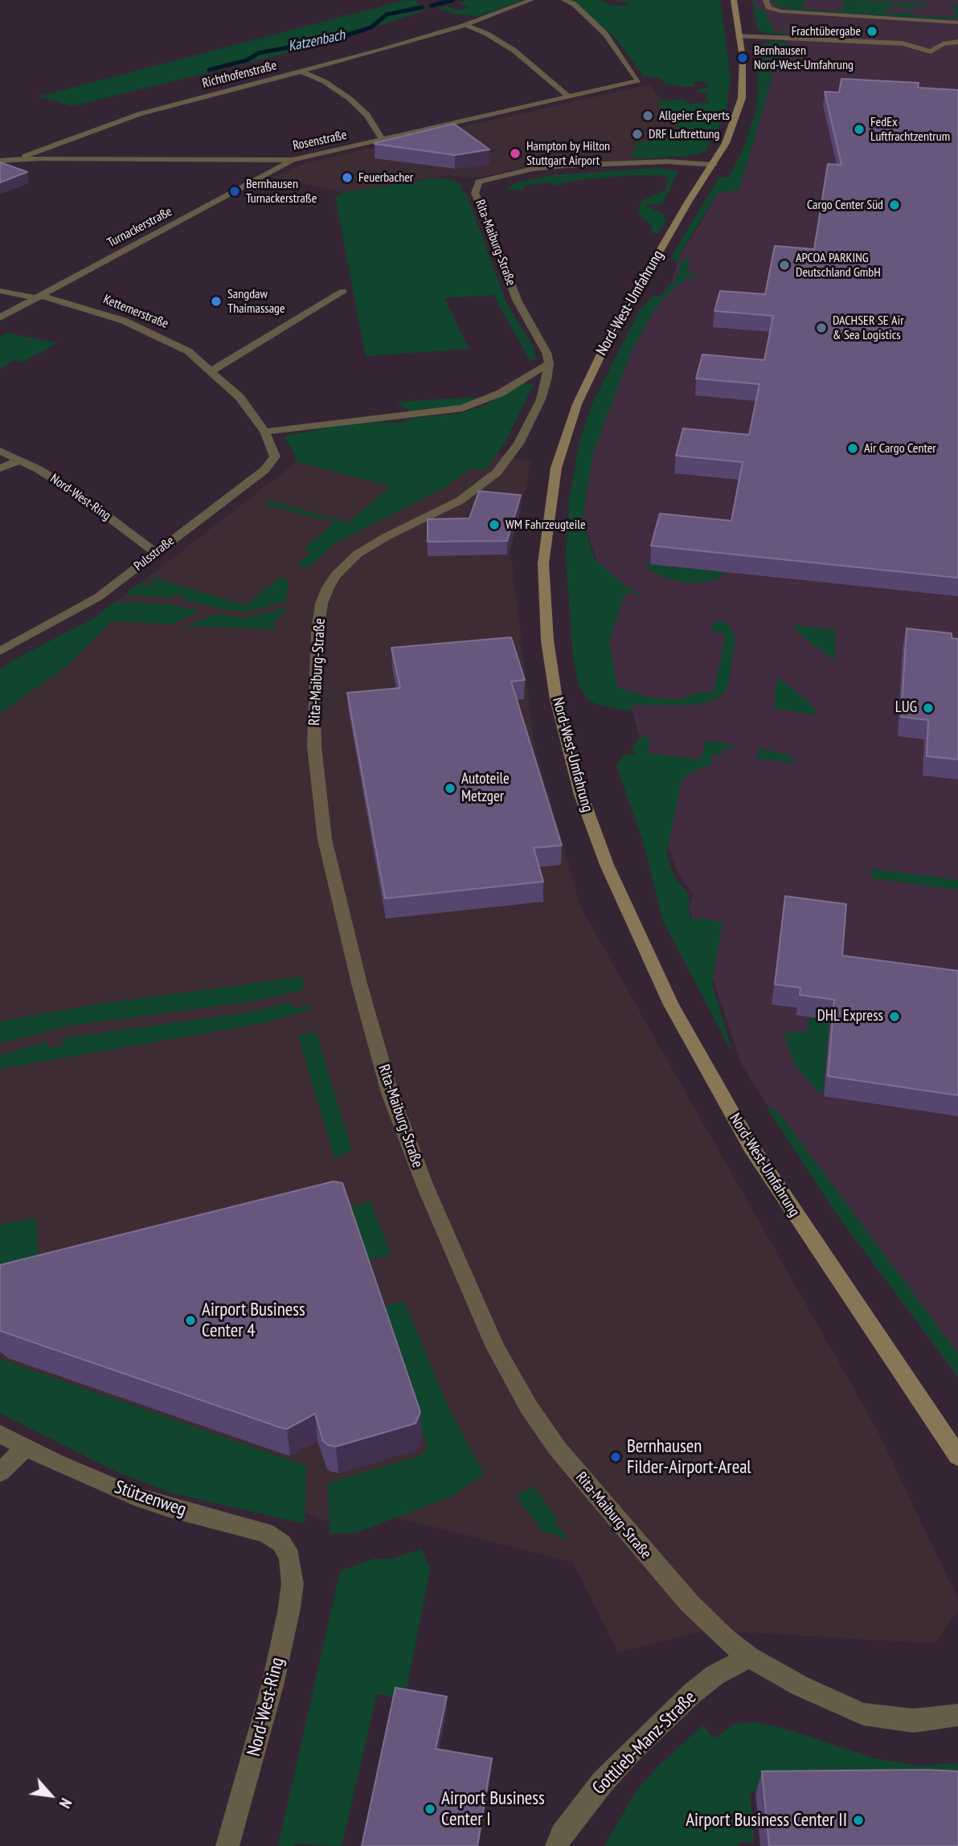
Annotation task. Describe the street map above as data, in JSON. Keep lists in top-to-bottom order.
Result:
{
  "streets": {
    "main road": ["Nord-West-Umfahrung"],
    "street": [
      "Richthofenstraße",
      "Rosenstraße",
      "Turnackerstraße",
      "Rita-Maiburg-Straße",
      "Kettemerstraße",
      "Nord-West-Ring",
      "Pulsstraße",
      "Stützenweg",
      "Gottlieb-Manz-Straße"
    ]
  },
  "crossings": [
    ["Richthofenstraße", "Rosenstraße"],
    ["Rosenstraße", "Turnackerstraße"],
    ["Turnackerstraße", "Kettemerstraße"],
    ["Rita-Maiburg-Straße", "Nord-West-Umfahrung"],
    ["Rita-Maiburg-Straße", "Gottlieb-Manz-Straße"],
    ["Kettemerstraße", "Pulsstraße"],
    ["Nord-West-Ring", "Pulsstraße"],
    ["Nord-West-Ring", "Stützenweg"]
  ],
  "water": ["Katzenbach"],
  "places": [
    "Frachtübergabe",
    "Bernhausen Nord-West-Umfahrung",
    "Allgeier Experts",
    "FedEx Luftfrachtzentrum",
    "DRF Luftrettung",
    "Hampton by Hilton Stuttgart Airport",
    "Feuerbacher",
    "Bernhausen Turnackerstraße",
    "Cargo Center Süd",
    "APCOA PARKING Deutschland GmbH",
    "Sangdaw Thaimassage",
    "DACHSER SE Air & Sea Logistics",
    "Air Cargo Center",
    "WM Fahrzeugteile",
    "LUG",
    "Autoteile Metzger",
    "DHL Express",
    "Airport Business Center 4",
    "Bernhausen Filder-Airport-Areal",
    "Airport Business Center I",
    "Airport Business Center II"
  ],
  "north": "bottom right"
}
